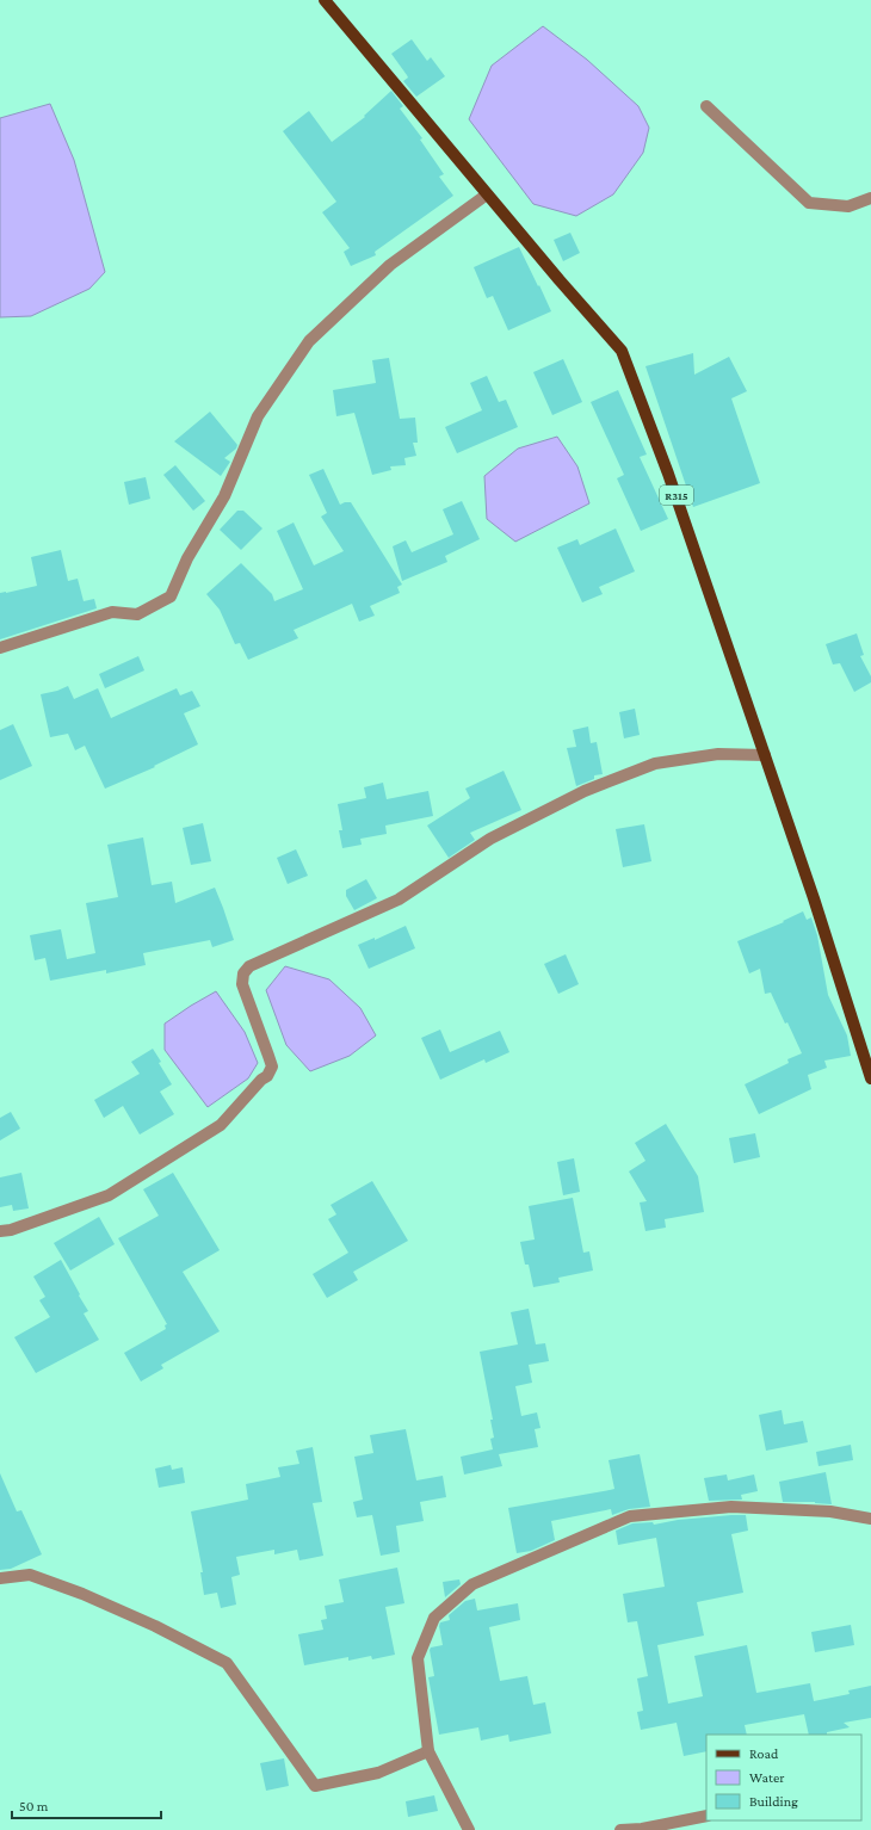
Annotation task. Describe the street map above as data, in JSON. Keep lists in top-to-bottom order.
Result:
{
  "streets": {
    "main road": ["R315"]
  },
  "legend": ["Road", "Water", "Building"],
  "scale_bar": "50 m"
}
